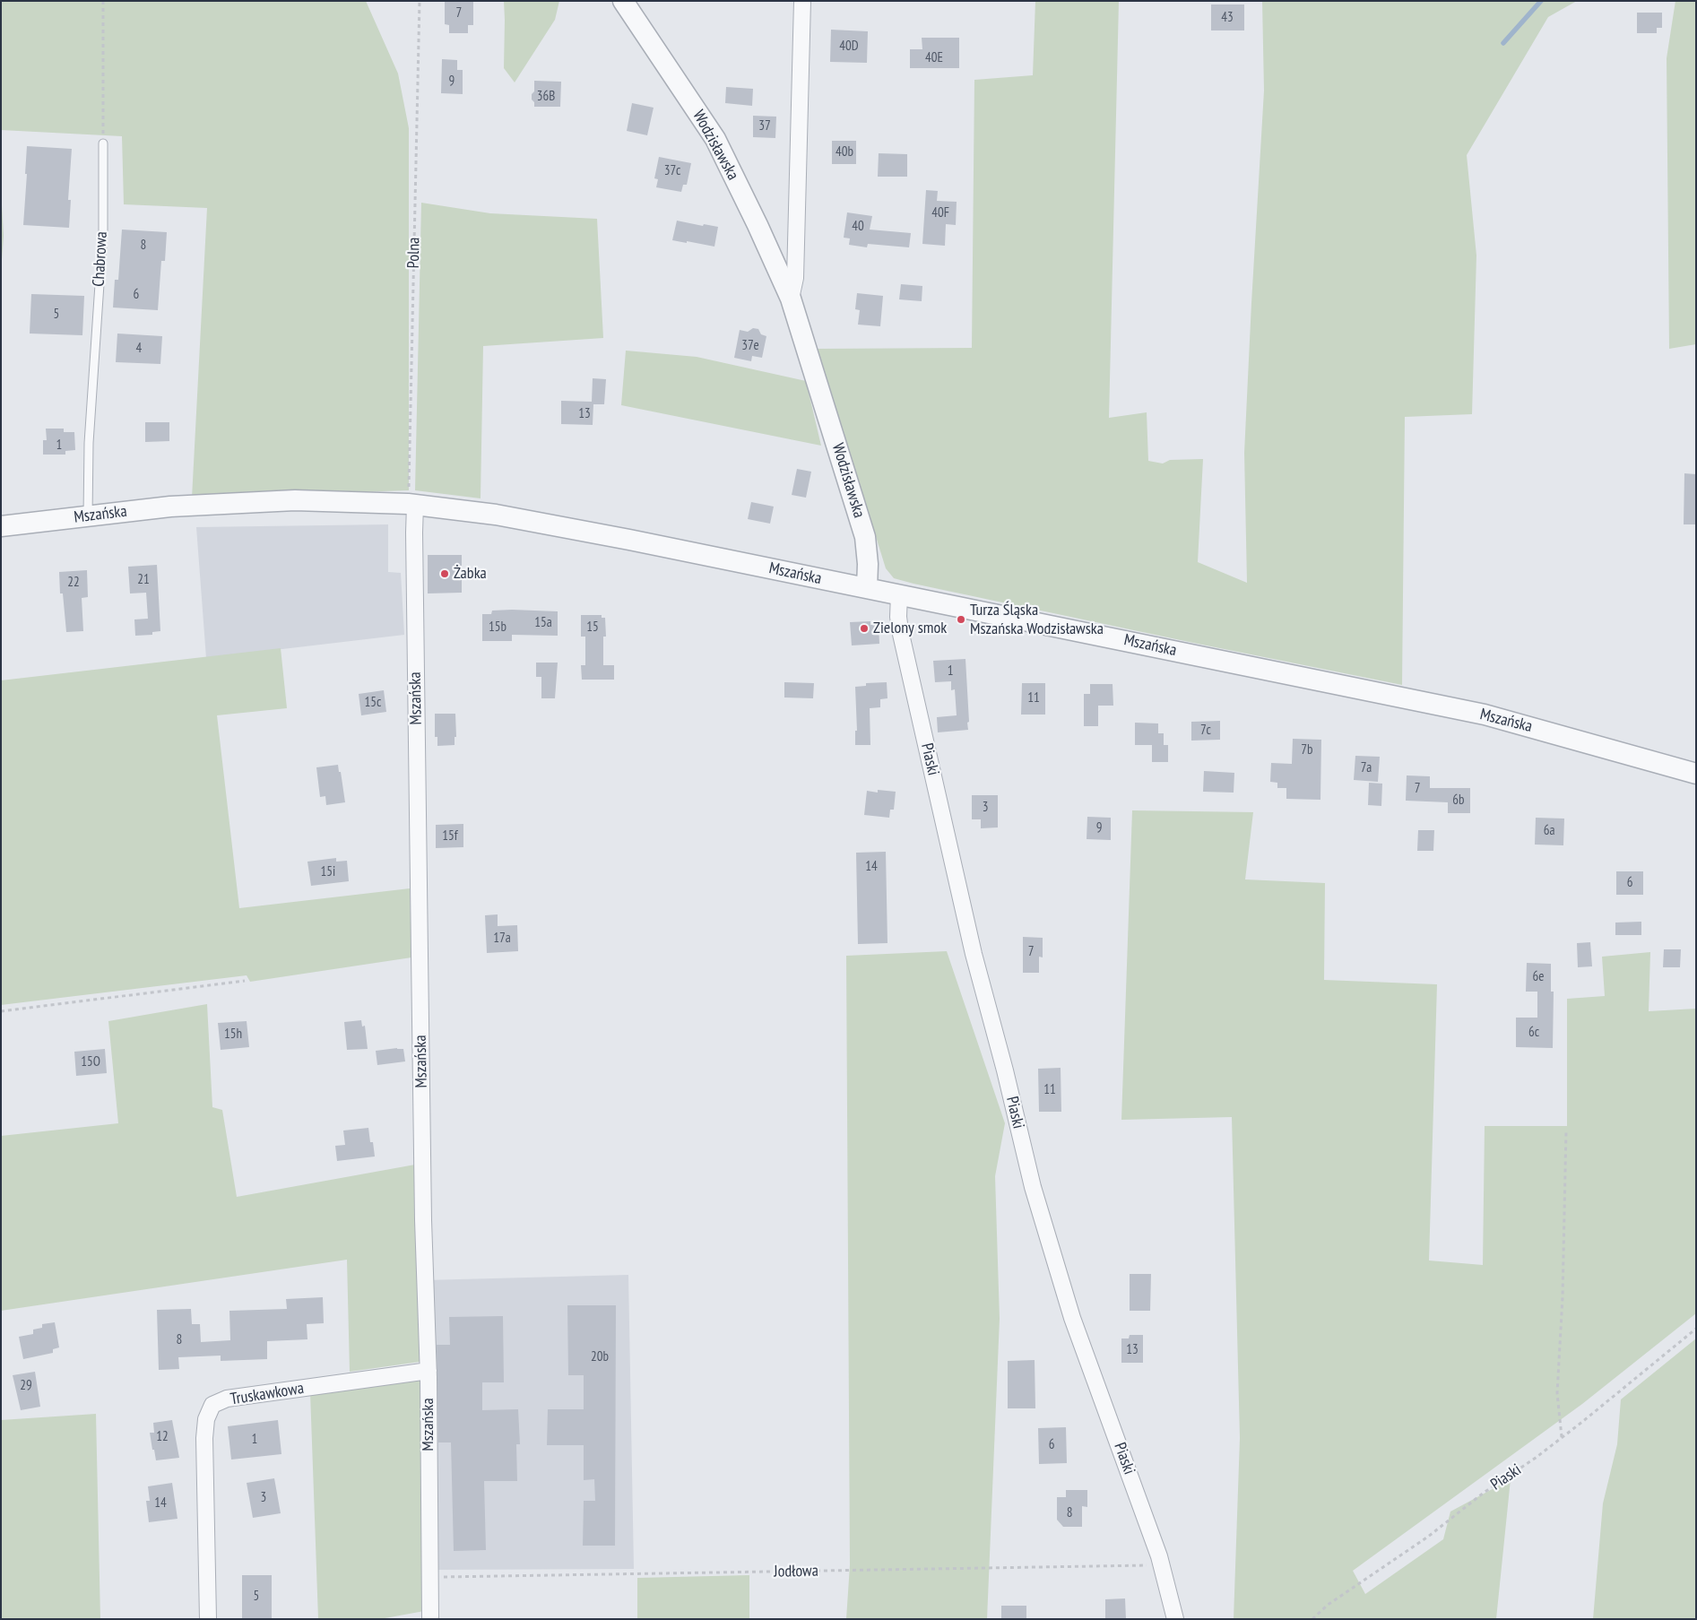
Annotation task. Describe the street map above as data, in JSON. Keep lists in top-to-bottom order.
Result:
{
  "streets": {
    "street": [
      "Wodzisławska",
      "Mszańska",
      "Piaski",
      "Truskawkowa"
    ],
    "lane": ["Chabrowa"],
    "path": ["Polna", "Jodłowa"]
  },
  "crossings": [
    ["Wodzisławska", "Mszańska"],
    ["Polna", "Mszańska"],
    ["Chabrowa", "Mszańska"],
    ["Mszańska", "Piaski"],
    ["Mszańska", "Truskawkowa"],
    ["Mszańska", "Jodłowa"],
    ["Piaski", "Jodłowa"]
  ],
  "places": ["Żabka", "Turza Śląska Mszańska Wodzisławska", "Zielony smok"],
  "house_numbers": [
    "7",
    "43",
    "40D",
    "40E",
    "9",
    "36B",
    "37",
    "40b",
    "37c",
    "40F",
    "40",
    "8",
    "6",
    "5",
    "37e",
    "4",
    "13",
    "1",
    "21",
    "22",
    "15a",
    "15b",
    "15",
    "1",
    "11",
    "15c",
    "7c",
    "7b",
    "7a",
    "7",
    "6b",
    "3",
    "9",
    "6a",
    "15f",
    "14",
    "15i",
    "6",
    "17a",
    "7",
    "6e",
    "6c",
    "15h",
    "15O",
    "11",
    "8",
    "13",
    "20b",
    "29",
    "12",
    "1",
    "6",
    "3",
    "14",
    "8",
    "5"
  ]
}
